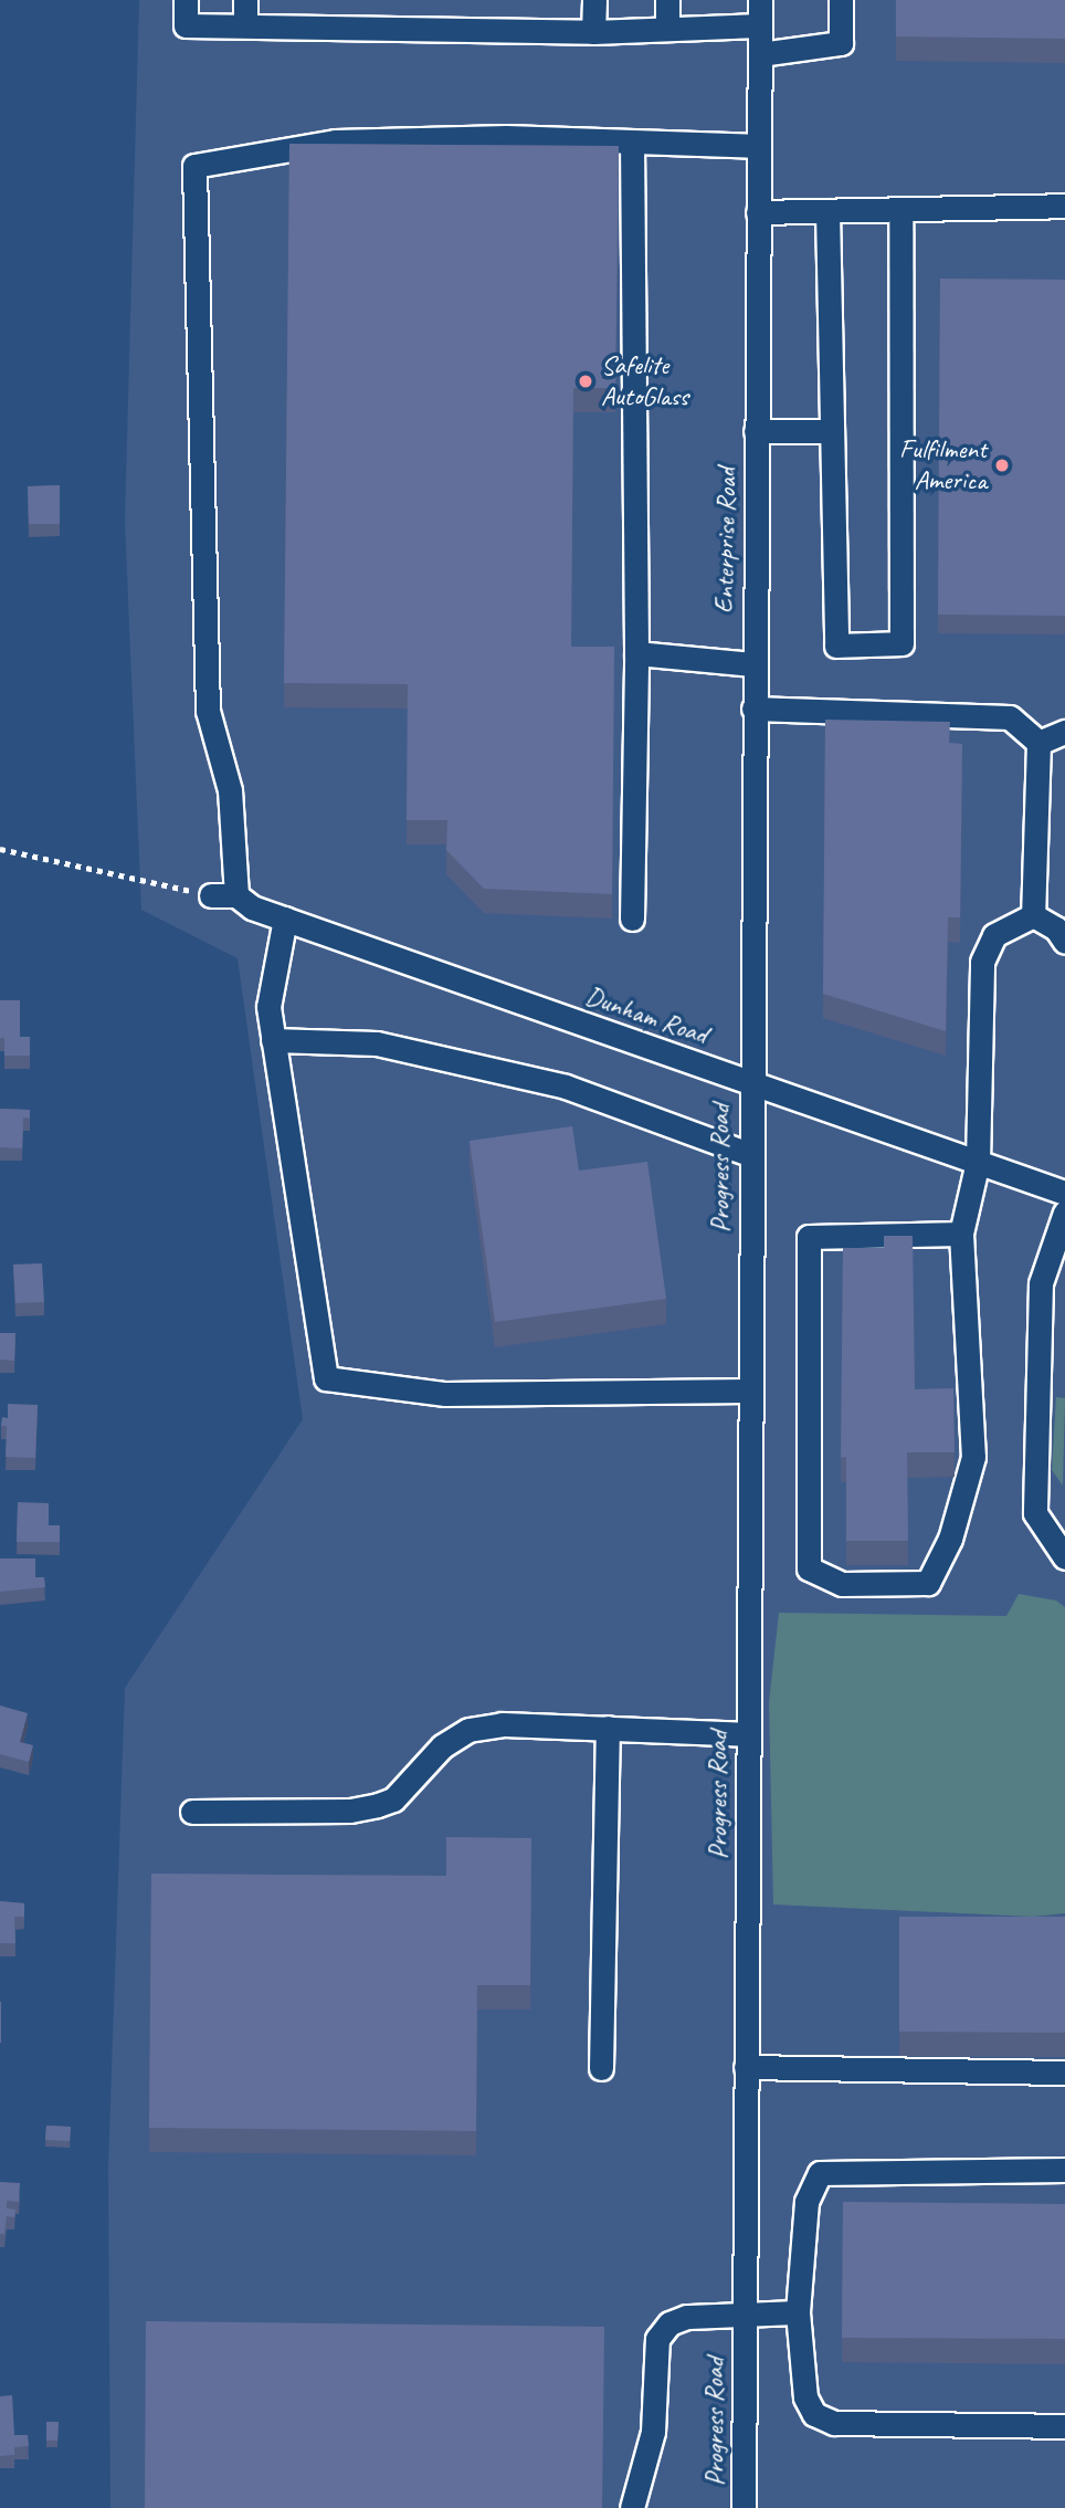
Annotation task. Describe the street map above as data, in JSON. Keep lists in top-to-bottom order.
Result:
{
  "streets": {
    "street": ["Enterprise Road", "Dunham Road", "Progress Road"]
  },
  "crossings": [
    ["Enterprise Road", "Dunham Road"],
    ["Enterprise Road", "Progress Road"],
    ["Dunham Road", "Progress Road"]
  ],
  "places": ["Safelite AutoGlass", "Fulfilment America"]
}
